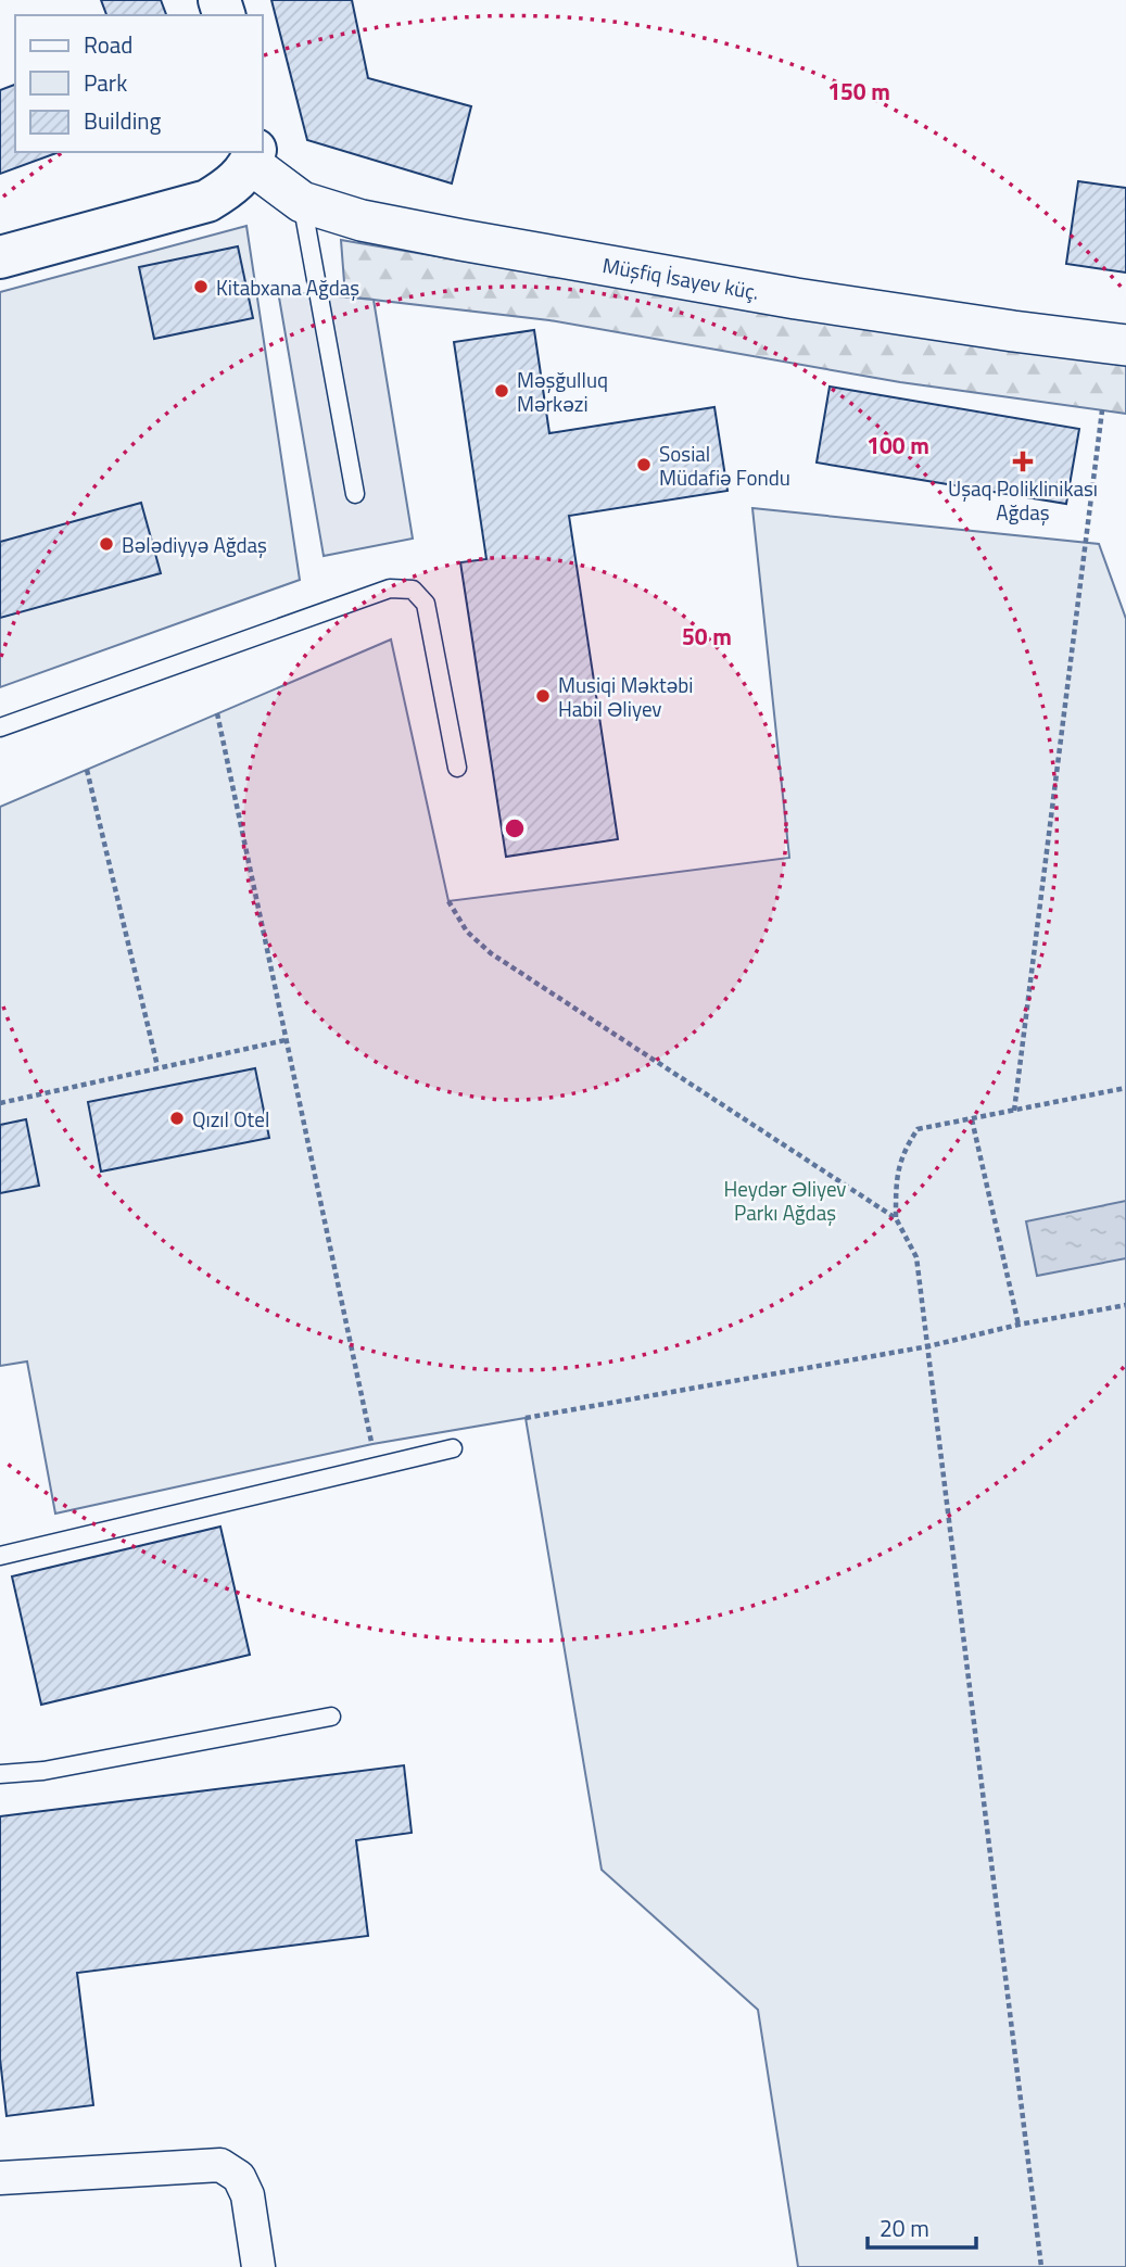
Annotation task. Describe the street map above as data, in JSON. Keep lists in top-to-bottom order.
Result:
{
  "streets": {
    "street": ["Müşfiq İsayev küç."]
  },
  "parks": ["Heydər Əliyev Parkı Ağdaş"],
  "places": {
    "other": [
      "Kitabxana Ağdaş",
      "Məşğulluq Mərkəzi",
      "Sosial Müdafiə Fondu",
      "Bələdiyyə Ağdaş",
      "Musiqi Məktəbi Habil Əliyev",
      "Qızıl Otel"
    ],
    "health": ["Uşaq Poliklinikası Ağdaş"]
  },
  "legend": ["Road", "Park", "Building"],
  "scale_bar": "20 m",
  "rings": ["150 m", "100 m", "50 m"]
}
